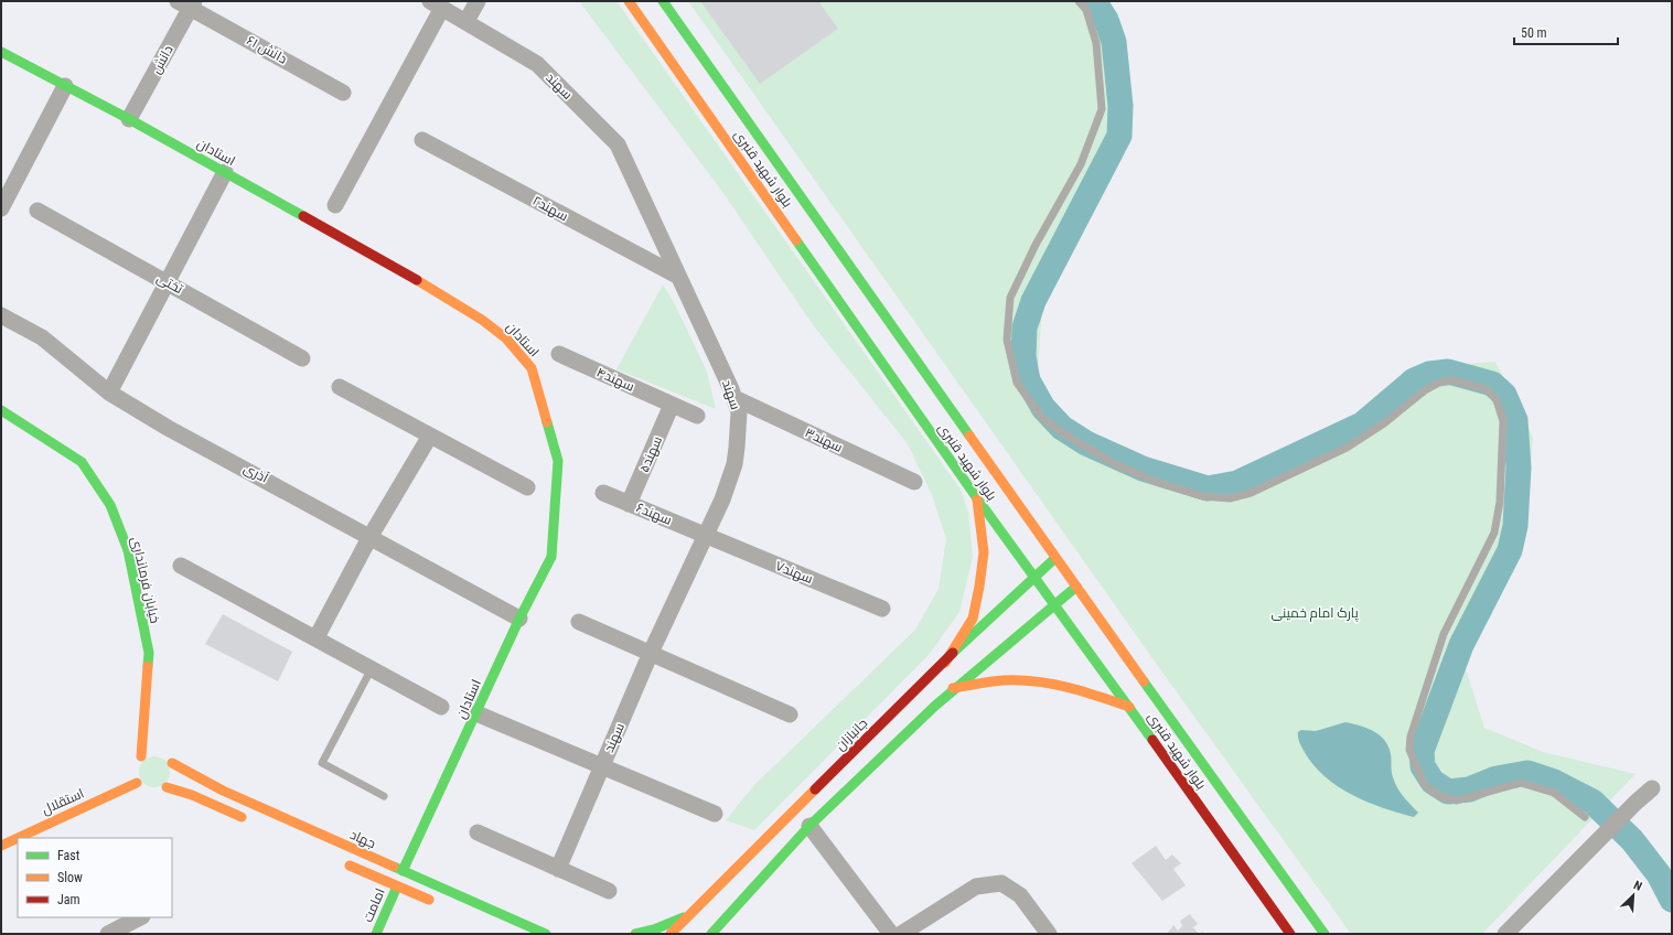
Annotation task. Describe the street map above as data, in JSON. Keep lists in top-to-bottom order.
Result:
{
  "streets": {
    "main road": [
      "استادان",
      "بلوار شهید قنبری",
      "خیابان فرمانداری",
      "جانبازان",
      "استقلال",
      "جهاد",
      "امامت"
    ],
    "street": [
      "دانش ۶۱",
      "دانش",
      "سهند",
      "سهند۲",
      "تختی",
      "سهند۴",
      "سهند۳",
      "سهند۵",
      "آذری",
      "سهند۶",
      "سهند۷"
    ]
  },
  "crossings": [
    ["دانش ۶۱", "دانش"],
    ["دانش", "استادان"],
    ["سهند", "سهند۲"],
    ["سهند", "سهند۳"],
    ["سهند", "سهند۶"],
    ["سهند", "سهند۷"],
    ["استادان", "آذری"],
    ["استادان", "جهاد"],
    ["بلوار شهید قنبری", "جانبازان"],
    ["سهند۴", "سهند۵"],
    ["سهند۵", "سهند۶"],
    ["سهند۶", "سهند۷"],
    ["خیابان فرمانداری", "استقلال"],
    ["خیابان فرمانداری", "جهاد"],
    ["استقلال", "جهاد"]
  ],
  "parks": ["پارک امام خمینی"],
  "legend": ["Fast", "Slow", "Jam"],
  "scale_bar": "50 m",
  "north": "top right"
}
